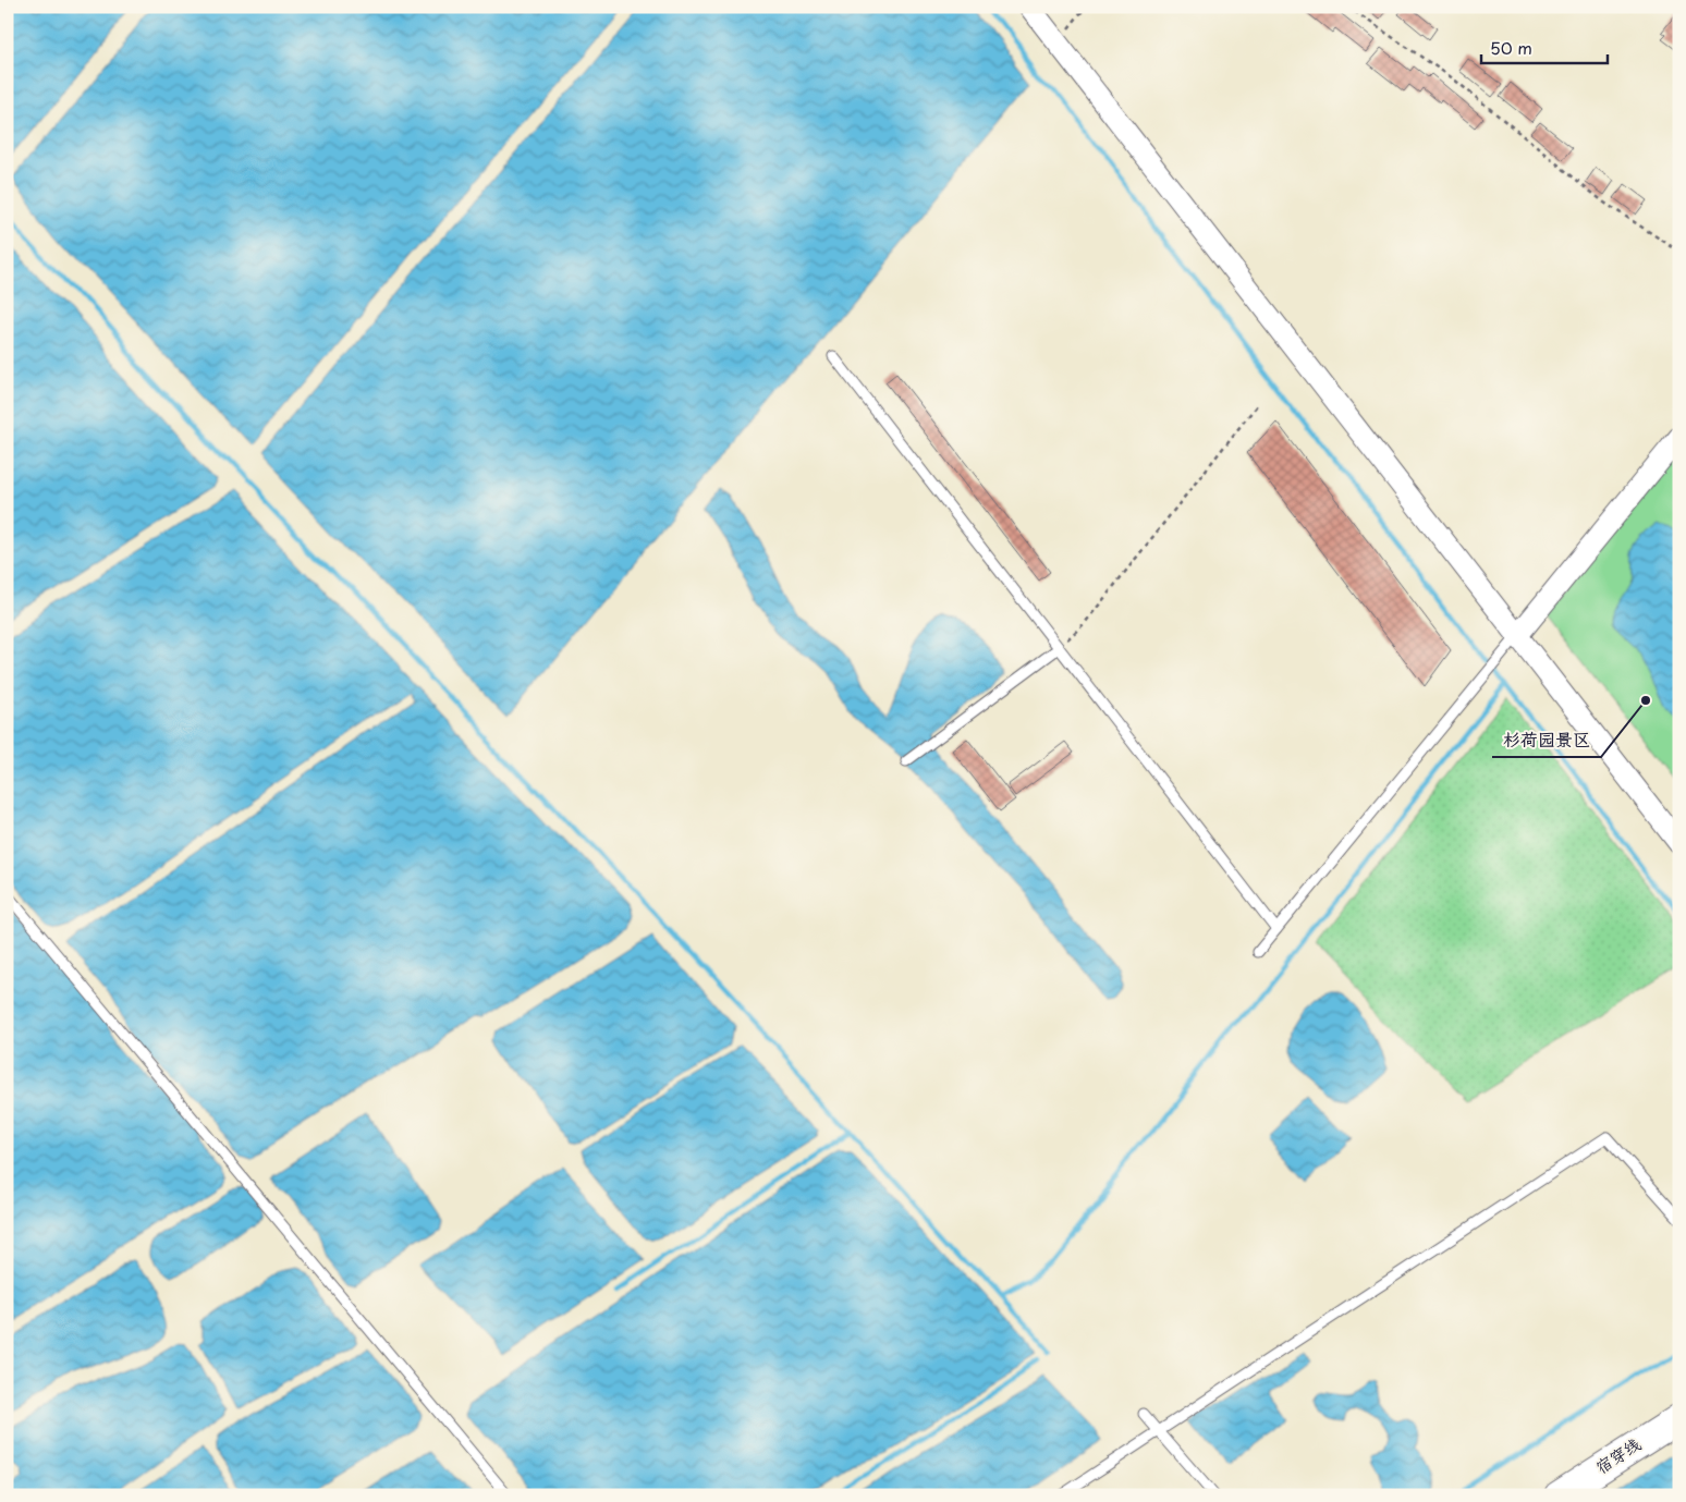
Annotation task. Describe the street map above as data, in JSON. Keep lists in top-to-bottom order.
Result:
{
  "streets": {
    "main road": ["宿穿线"]
  },
  "places": ["杉荷园景区"],
  "scale_bar": "50 m"
}
